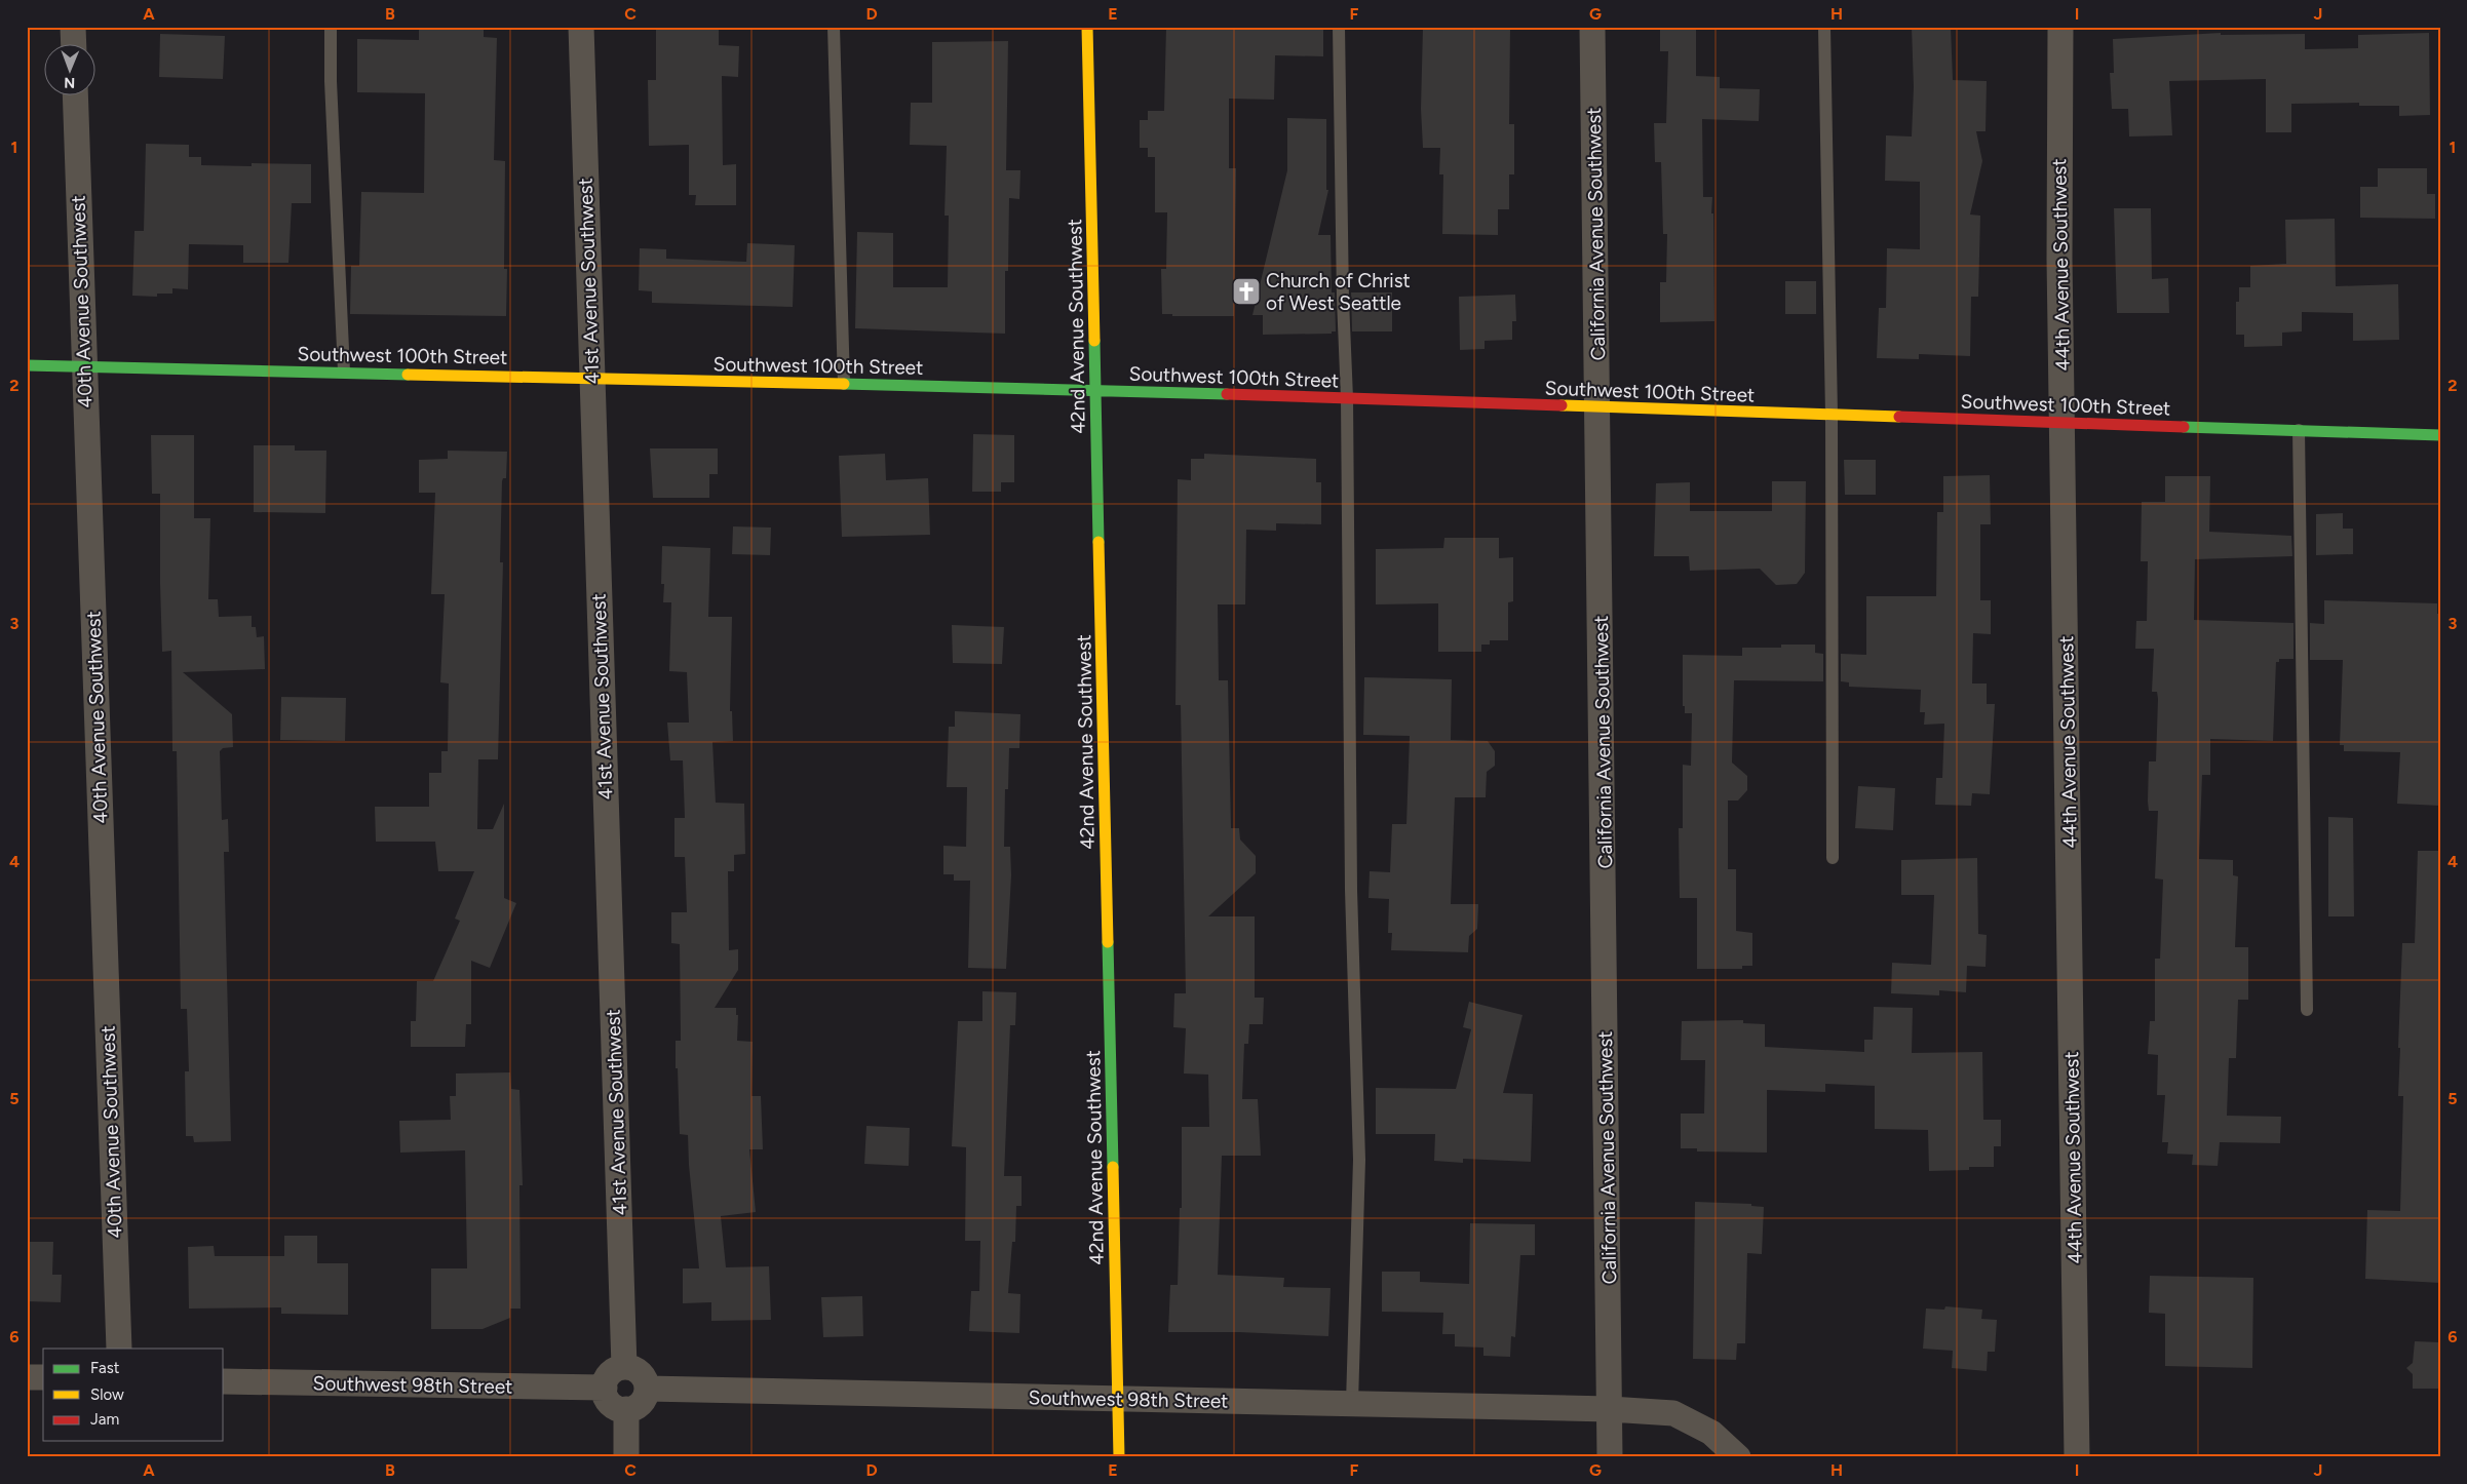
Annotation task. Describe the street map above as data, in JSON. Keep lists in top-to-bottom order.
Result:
{
  "streets": {
    "street": [
      "California Avenue Southwest",
      "44th Avenue Southwest",
      "41st Avenue Southwest",
      "40th Avenue Southwest",
      "42nd Avenue Southwest",
      "Southwest 100th Street",
      "Southwest 98th Street"
    ]
  },
  "crossings": [
    ["California Avenue Southwest", "Southwest 100th Street"],
    ["California Avenue Southwest", "Southwest 98th Street"],
    ["44th Avenue Southwest", "Southwest 100th Street"],
    ["41st Avenue Southwest", "Southwest 100th Street"],
    ["41st Avenue Southwest", "Southwest 98th Street"],
    ["40th Avenue Southwest", "Southwest 100th Street"],
    ["42nd Avenue Southwest", "Southwest 100th Street"],
    ["42nd Avenue Southwest", "Southwest 98th Street"]
  ],
  "places": {
    "church": ["Church of Christ of West Seattle"]
  },
  "legend": ["Fast", "Slow", "Jam"],
  "north": "bottom",
  "grid": {
    "columns": [
      "A",
      "B",
      "C",
      "D",
      "E",
      "F",
      "G",
      "H",
      "I",
      "J"
    ],
    "rows": [
      "1",
      "2",
      "3",
      "4",
      "5",
      "6"
    ]
  }
}
